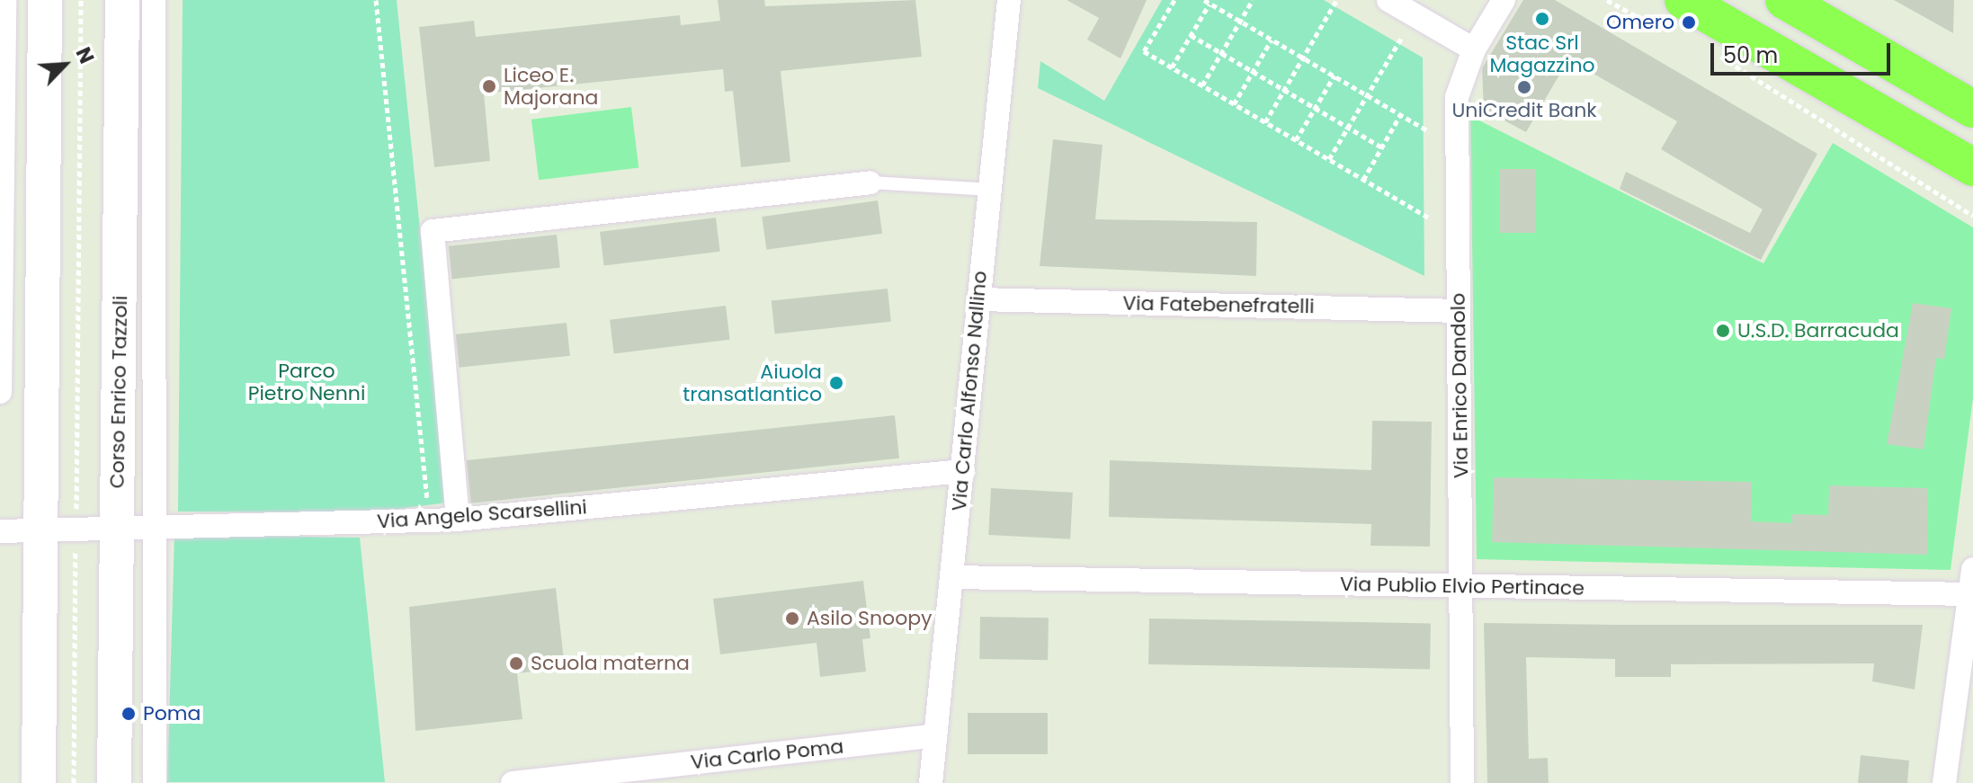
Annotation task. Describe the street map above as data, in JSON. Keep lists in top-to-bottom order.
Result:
{
  "streets": {
    "street": [
      "Via Fatebenefratelli",
      "Via Enrico Dandolo",
      "Via Carlo Alfonso Nallino",
      "Corso Enrico Tazzoli",
      "Via Angelo Scarsellini",
      "Via Publio Elvio Pertinace",
      "Via Carlo Poma"
    ]
  },
  "crossings": [
    ["Via Fatebenefratelli", "Via Enrico Dandolo"],
    ["Via Fatebenefratelli", "Via Carlo Alfonso Nallino"],
    ["Via Enrico Dandolo", "Via Publio Elvio Pertinace"],
    ["Via Carlo Alfonso Nallino", "Via Angelo Scarsellini"],
    ["Via Carlo Alfonso Nallino", "Via Publio Elvio Pertinace"],
    ["Via Carlo Alfonso Nallino", "Via Carlo Poma"],
    ["Corso Enrico Tazzoli", "Via Angelo Scarsellini"]
  ],
  "parks": ["Parco Pietro Nenni"],
  "places": [
    "Stac Srl Magazzino",
    "Omero",
    "Liceo E. Majorana",
    "UniCredit Bank",
    "U.S.D. Barracuda",
    "Aiuola transatlantico",
    "Asilo Snoopy",
    "Scuola materna",
    "Poma"
  ],
  "scale_bar": "50 m",
  "north": "top right"
}
